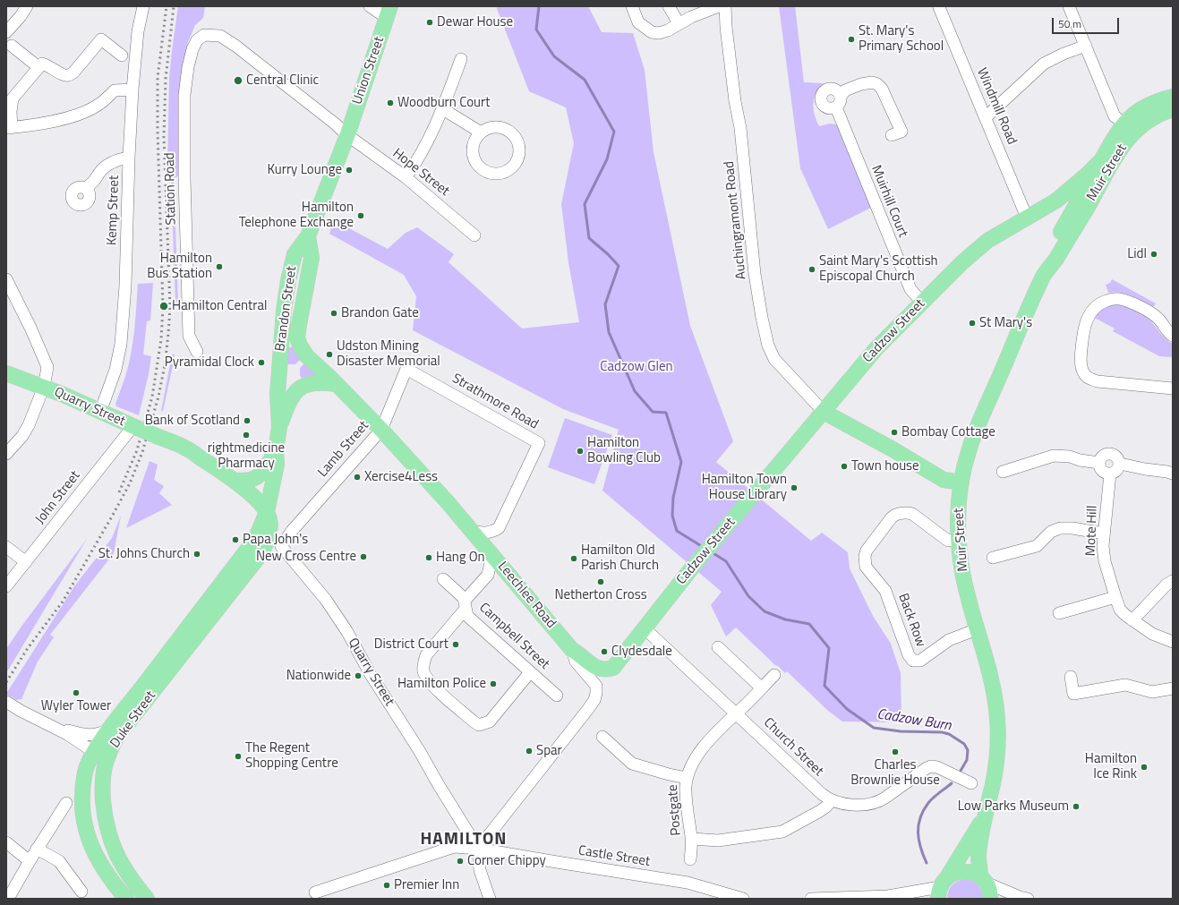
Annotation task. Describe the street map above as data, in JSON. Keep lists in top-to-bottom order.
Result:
{
  "streets": {
    "main road": [
      "Union Street",
      "Muir Street",
      "Brandon Street",
      "Cadzow Street",
      "Quarry Street",
      "Leechlee Road",
      "Duke Street"
    ],
    "street": [
      "Windmill Road",
      "Hope Street",
      "Station Road",
      "Muirhill Court",
      "Kemp Street",
      "Auchingramont Road",
      "Strathmore Road",
      "Lamb Street",
      "John Street",
      "Mote Hill",
      "Back Row",
      "Campbell Street",
      "Church Street",
      "Postgate",
      "Castle Street"
    ]
  },
  "crossings": [
    ["Union Street", "Hope Street"],
    ["Union Street", "Brandon Street"],
    ["Windmill Road", "Muir Street"],
    ["Windmill Road", "Cadzow Street"],
    ["Hope Street", "Station Road"],
    ["Hope Street", "Brandon Street"],
    ["Muir Street", "Cadzow Street"],
    ["Muir Street", "Back Row"],
    ["Muirhill Court", "Cadzow Street"],
    ["Kemp Street", "Quarry Street"],
    ["Auchingramont Road", "Cadzow Street"],
    ["Brandon Street", "Quarry Street"],
    ["Brandon Street", "Leechlee Road"],
    ["Brandon Street", "Duke Street"],
    ["Cadzow Street", "Leechlee Road"],
    ["Cadzow Street", "Church Street"],
    ["Strathmore Road", "Lamb Street"],
    ["Strathmore Road", "Leechlee Road"],
    ["Quarry Street", "Lamb Street"],
    ["Quarry Street", "John Street"],
    ["Quarry Street", "Duke Street"],
    ["Quarry Street", "Castle Street"],
    ["Lamb Street", "Leechlee Road"],
    ["Church Street", "Postgate"]
  ],
  "districts": ["HAMILTON"],
  "water": ["Cadzow Burn"],
  "parks": ["Cadzow Glen"],
  "places": [
    "Dewar House",
    "St. Mary's Primary School",
    "Central Clinic",
    "Woodburn Court",
    "Kurry Lounge",
    "Hamilton Telephone Exchange",
    "Lidl",
    "Hamilton Bus Station",
    "Saint Mary's Scottish Episcopal Church",
    "Hamilton Central",
    "Brandon Gate",
    "St Mary's",
    "Udston Mining Disaster Memorial",
    "Pyramidal Clock",
    "Bank of Scotland",
    "Bombay Cottage",
    "rightmedicine Pharmacy",
    "Hamilton Bowling Club",
    "Town house",
    "Xercise4Less",
    "Hamilton Town House Library",
    "Papa John's",
    "St. Johns Church",
    "New Cross Centre",
    "Hang On",
    "Hamilton Old Parish Church",
    "Netherton Cross",
    "District Court",
    "Clydesdale",
    "Nationwide",
    "Hamilton Police",
    "Wyler Tower",
    "Spar",
    "Charles Brownlie House",
    "The Regent Shopping Centre",
    "Hamilton Ice Rink",
    "Low Parks Museum",
    "Corner Chippy",
    "Premier Inn"
  ],
  "scale_bar": "50 m"
}
